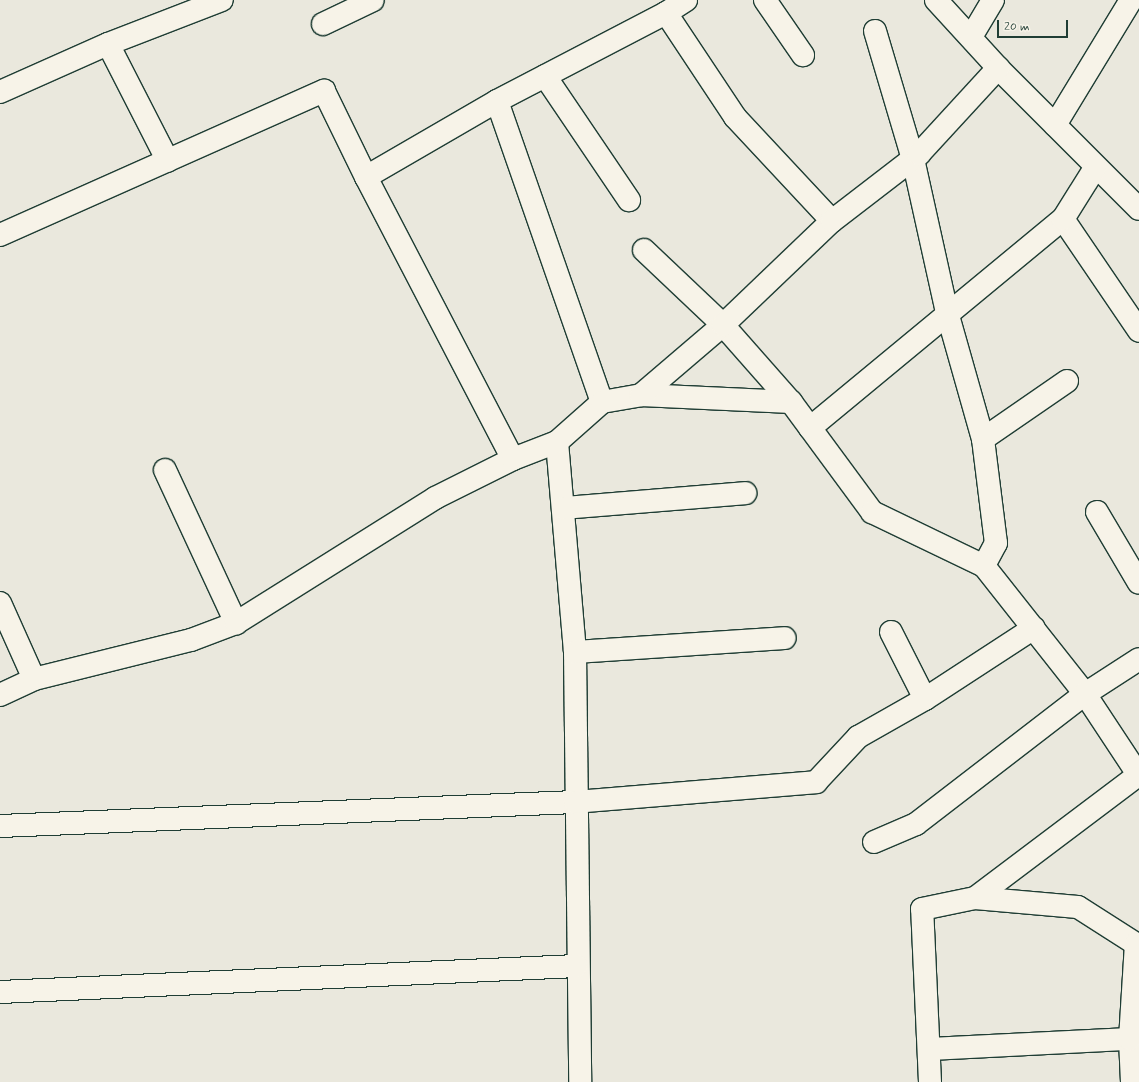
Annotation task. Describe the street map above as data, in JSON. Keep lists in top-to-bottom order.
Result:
{
  "scale_bar": "20 m"
}
